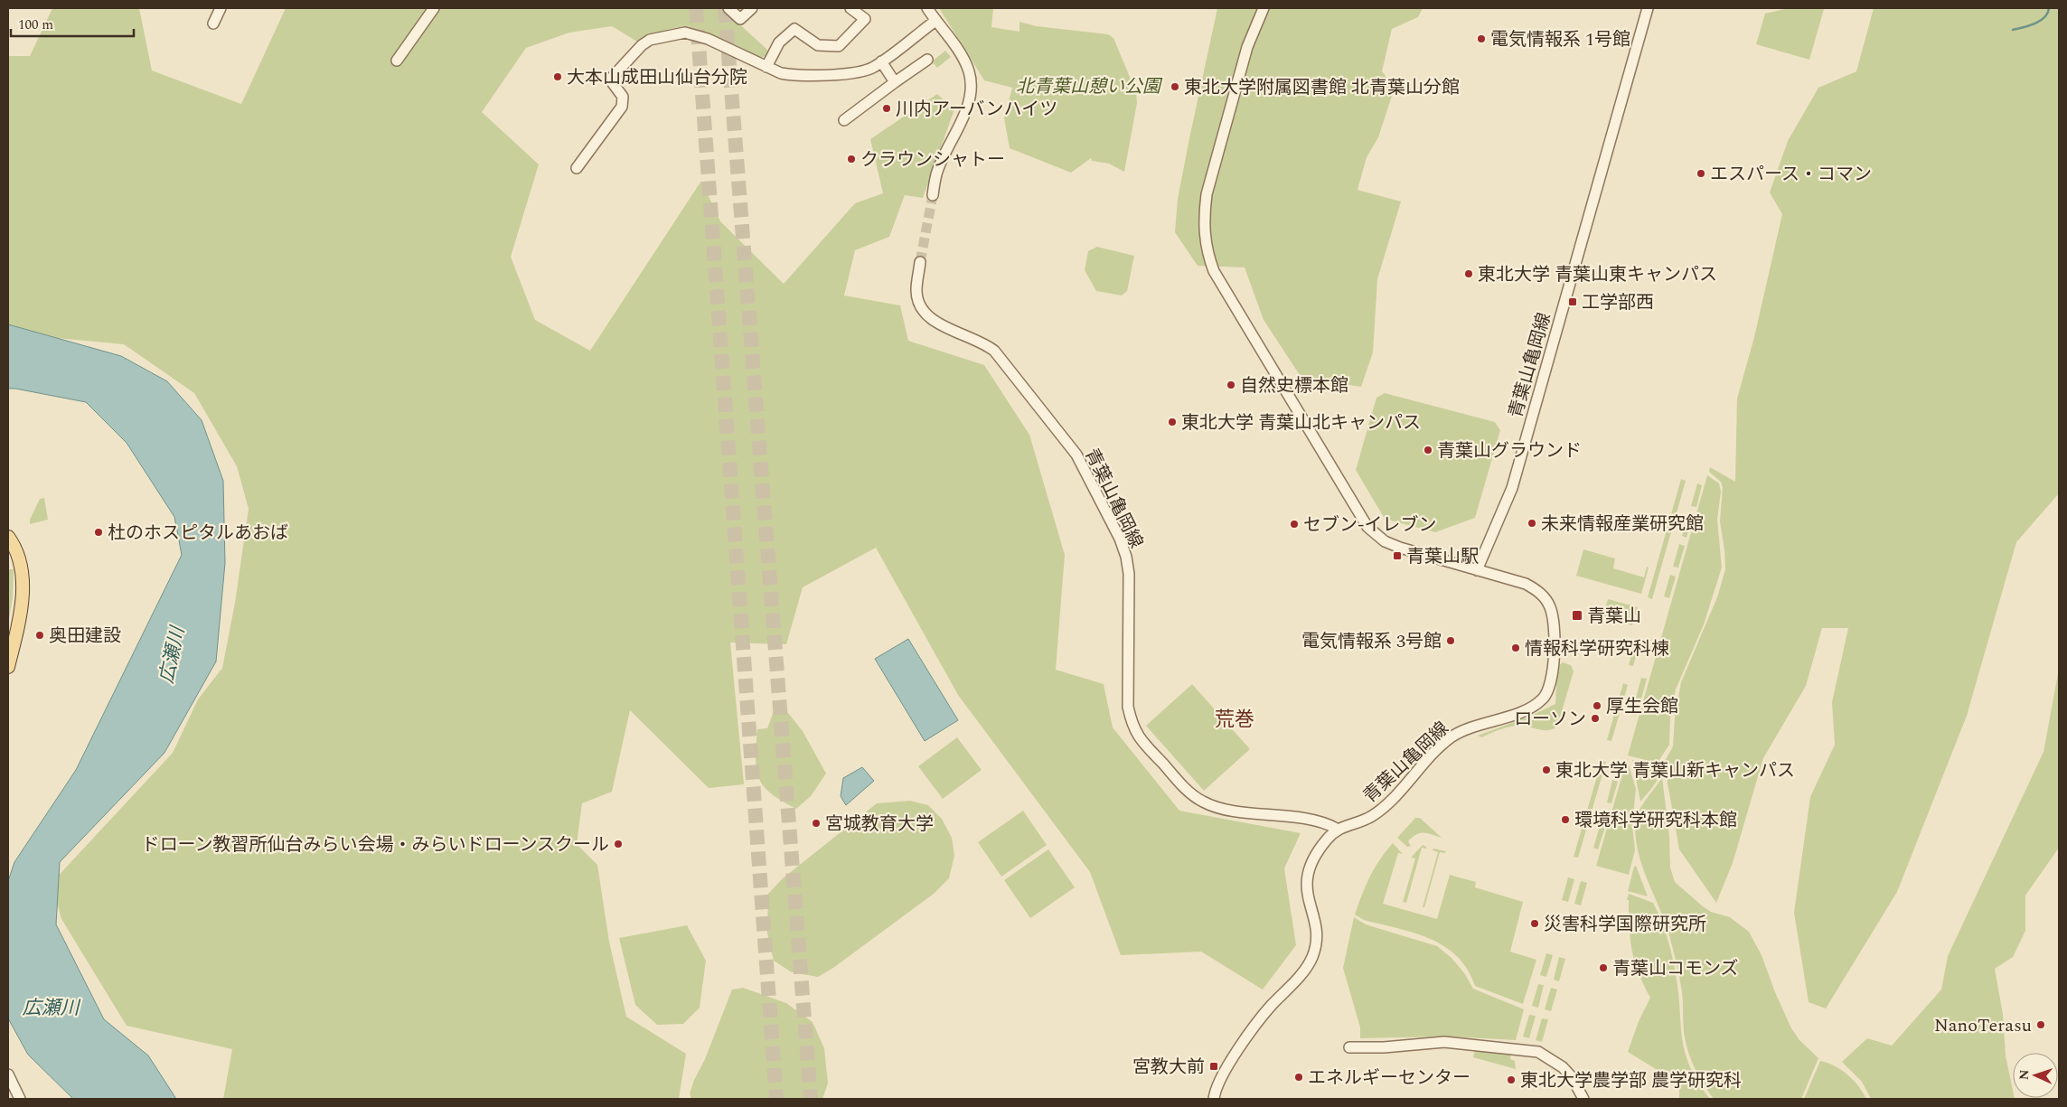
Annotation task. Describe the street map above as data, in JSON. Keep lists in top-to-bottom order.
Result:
{
  "streets": {
    "street": ["青葉山亀岡線"]
  },
  "districts": ["荒巻"],
  "water": ["広瀬川"],
  "parks": ["北青葉山憩い公園"],
  "places": {
    "other": [
      "電気情報系 1号館",
      "大本山成田山仙台分院",
      "東北大学附属図書館 北青葉山分館",
      "川内アーバンハイツ",
      "クラウンシャトー",
      "エスパース・コマン",
      "東北大学 青葉山東キャンパス",
      "自然史標本館",
      "東北大学 青葉山北キャンパス",
      "青葉山グラウンド",
      "未来情報産業研究館",
      "セブン-イレブン",
      "杜のホスピタルあおば",
      "奥田建設",
      "電気情報系 3号館",
      "情報科学研究科棟",
      "厚生会館",
      "ローソン",
      "東北大学 青葉山新キャンパス",
      "環境科学研究科本館",
      "宮城教育大学",
      "ドローン教習所仙台みらい会場・みらいドローンスクール",
      "災害科学国際研究所",
      "青葉山コモンズ",
      "NanoTerasu",
      "エネルギーセンター",
      "東北大学農学部 農学研究科"
    ],
    "transit": [
      "工学部西",
      "青葉山駅",
      "青葉山",
      "宮教大前"
    ]
  },
  "scale_bar": "100 m",
  "north": "left"
}
